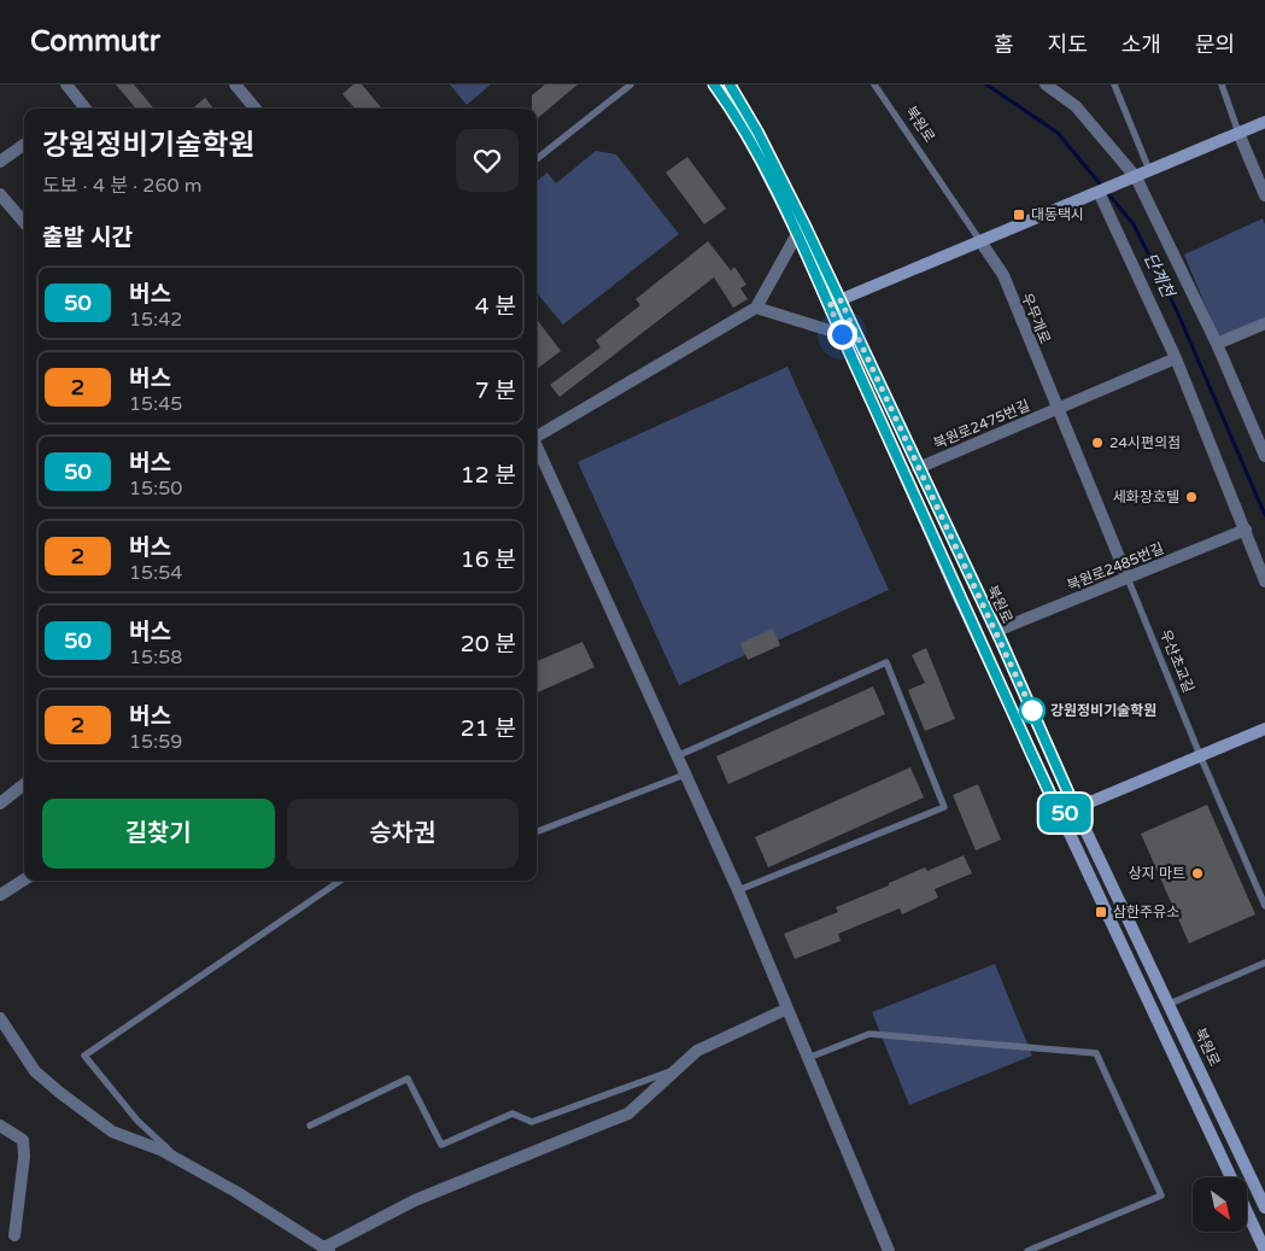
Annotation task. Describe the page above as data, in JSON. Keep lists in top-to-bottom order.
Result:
{
  "streets": {
    "street": [
      "북원로",
      "우무개로",
      "북원로2475번길",
      "북원로2485번길"
    ],
    "lane": ["우산초교길"]
  },
  "crossings": [
    ["북원로", "우무개로"],
    ["북원로", "북원로2475번길"],
    ["북원로", "북원로2485번길"],
    ["우무개로", "북원로2475번길"],
    ["북원로2485번길", "우산초교길"]
  ],
  "water": ["단계천"],
  "places": {
    "transit": ["대동택시", "삼한주유소"],
    "other": [
      "24시편의점",
      "세화장호텔",
      "강원정비기술학원",
      "상지 마트"
    ]
  },
  "lines": ["bus line 50"],
  "north": "bottom right",
  "page": {
    "header": "Commutr",
    "nav": [
      "홈",
      "지도",
      "소개",
      "문의"
    ],
    "on_map": "50",
    "heading": [
      ["강원정비기술학원", "도보 · 4 분 · 260 m"],
      "출발 시간"
    ],
    "list": [
      {
        "mark": "50",
        "name": "버스",
        "note": "15:42",
        "value": "4 분"
      },
      {
        "mark": "2",
        "name": "버스",
        "note": "15:45",
        "value": "7 분"
      },
      {
        "mark": "50",
        "name": "버스",
        "note": "15:50",
        "value": "12 분"
      },
      {
        "mark": "2",
        "name": "버스",
        "note": "15:54",
        "value": "16 분"
      },
      {
        "mark": "50",
        "name": "버스",
        "note": "15:58",
        "value": "20 분"
      },
      {
        "mark": "2",
        "name": "버스",
        "note": "15:59",
        "value": "21 분"
      }
    ],
    "buttons": ["길찾기", "승차권"]
  }
}
